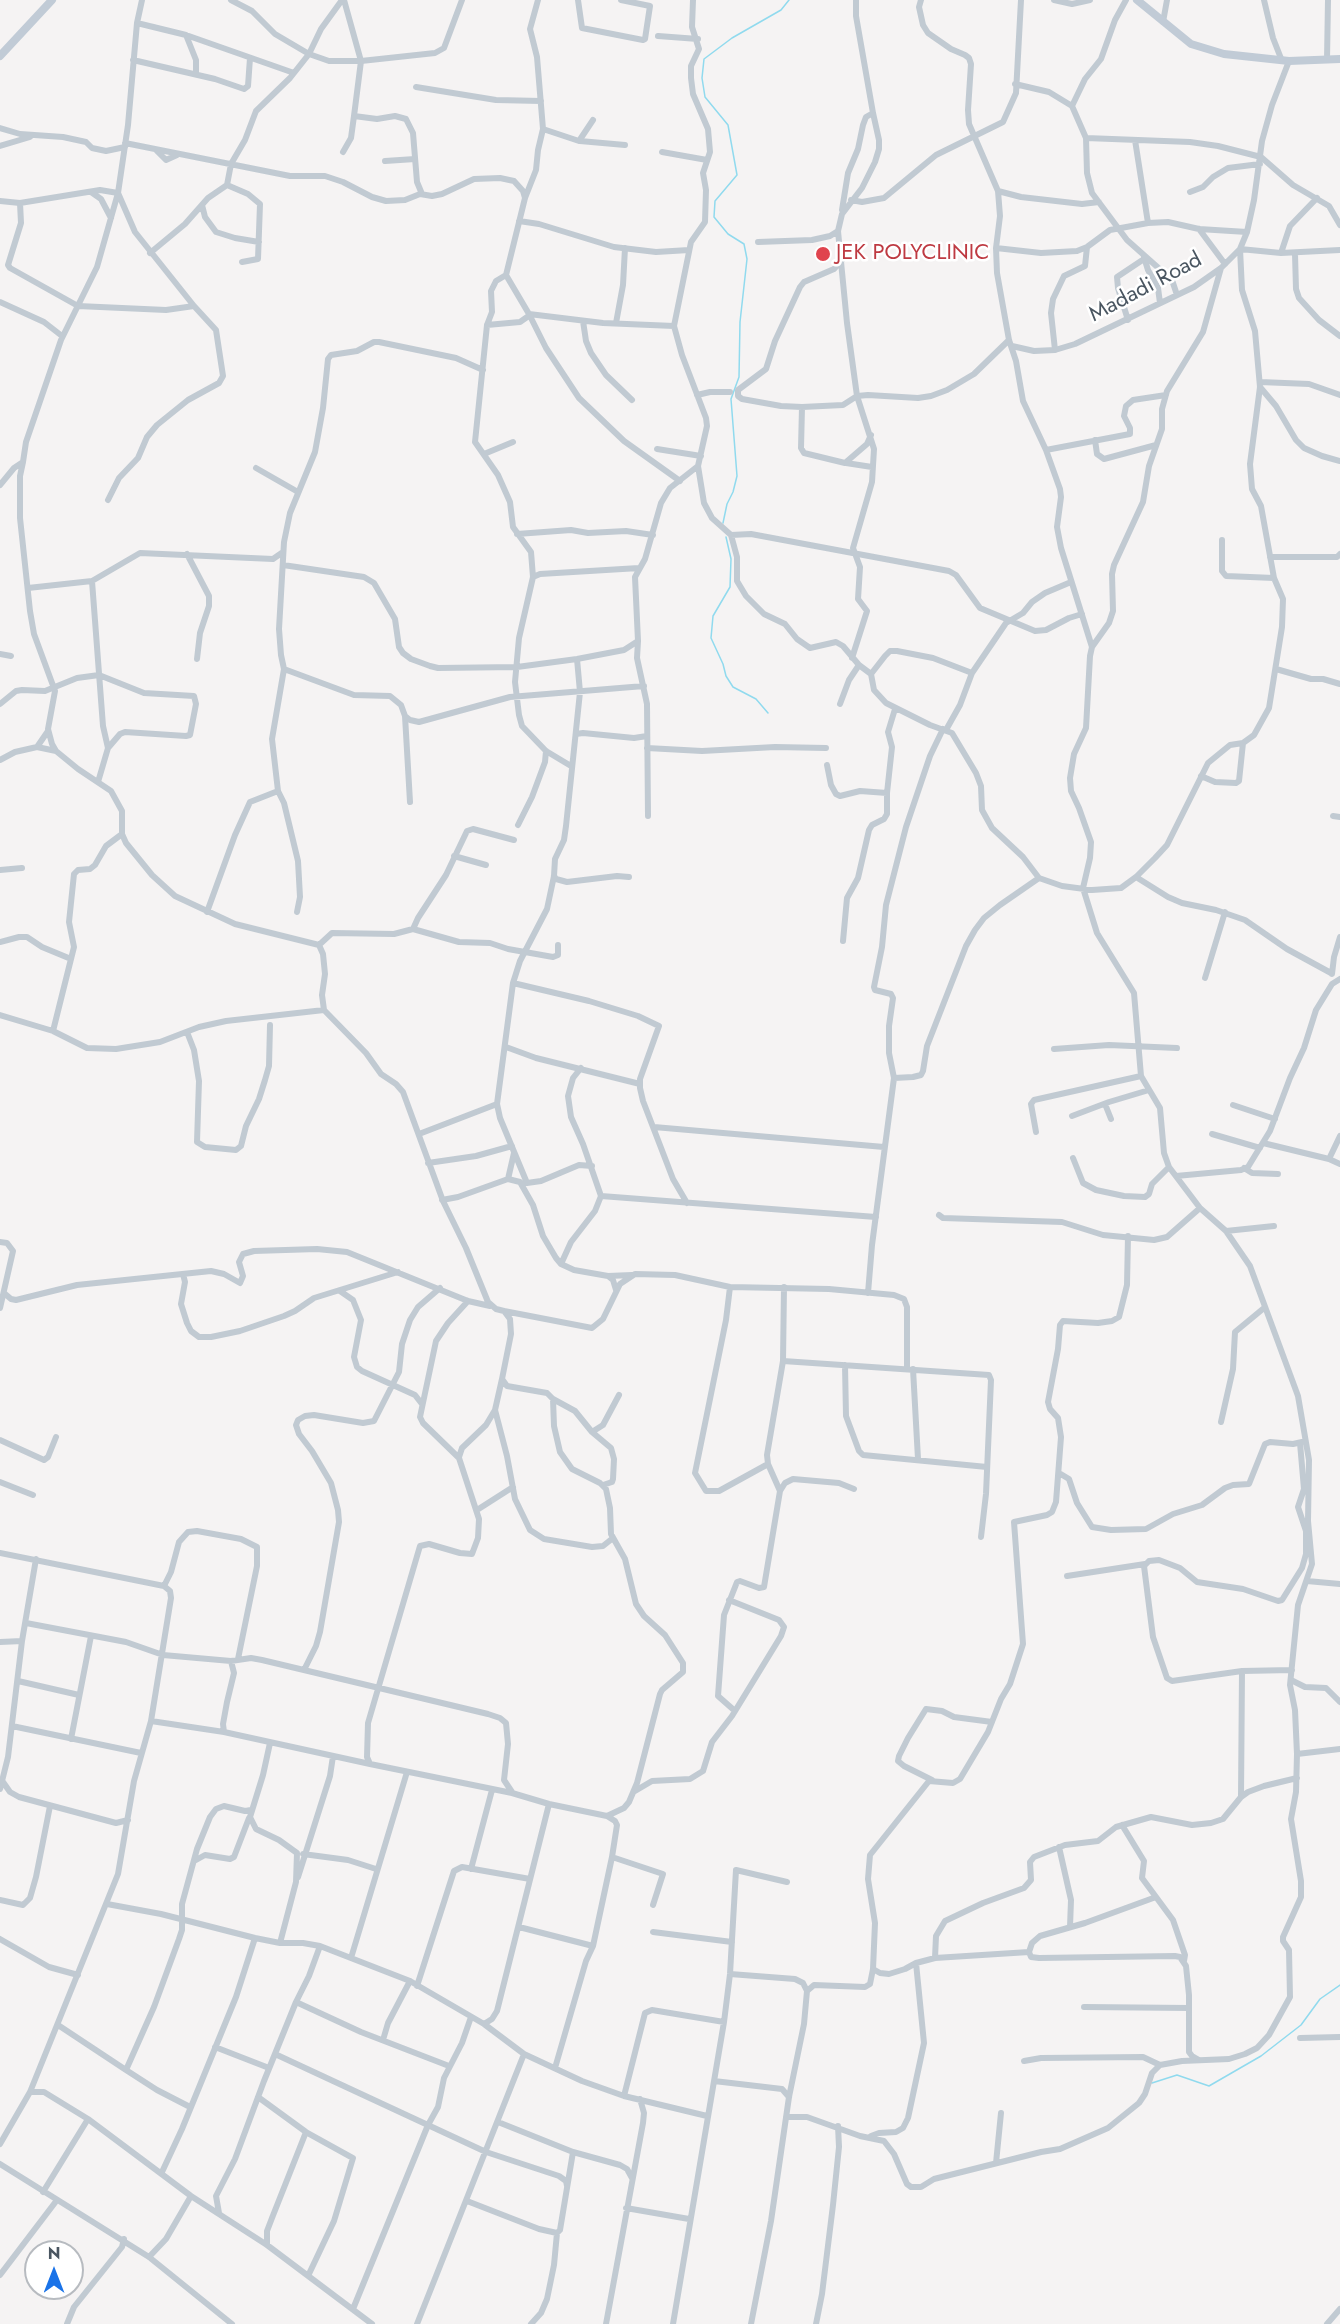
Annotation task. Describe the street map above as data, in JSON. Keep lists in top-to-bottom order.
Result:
{
  "streets": {
    "street": ["Madadi Road"]
  },
  "places": ["JEK POLYCLINIC"],
  "north": "top"
}
